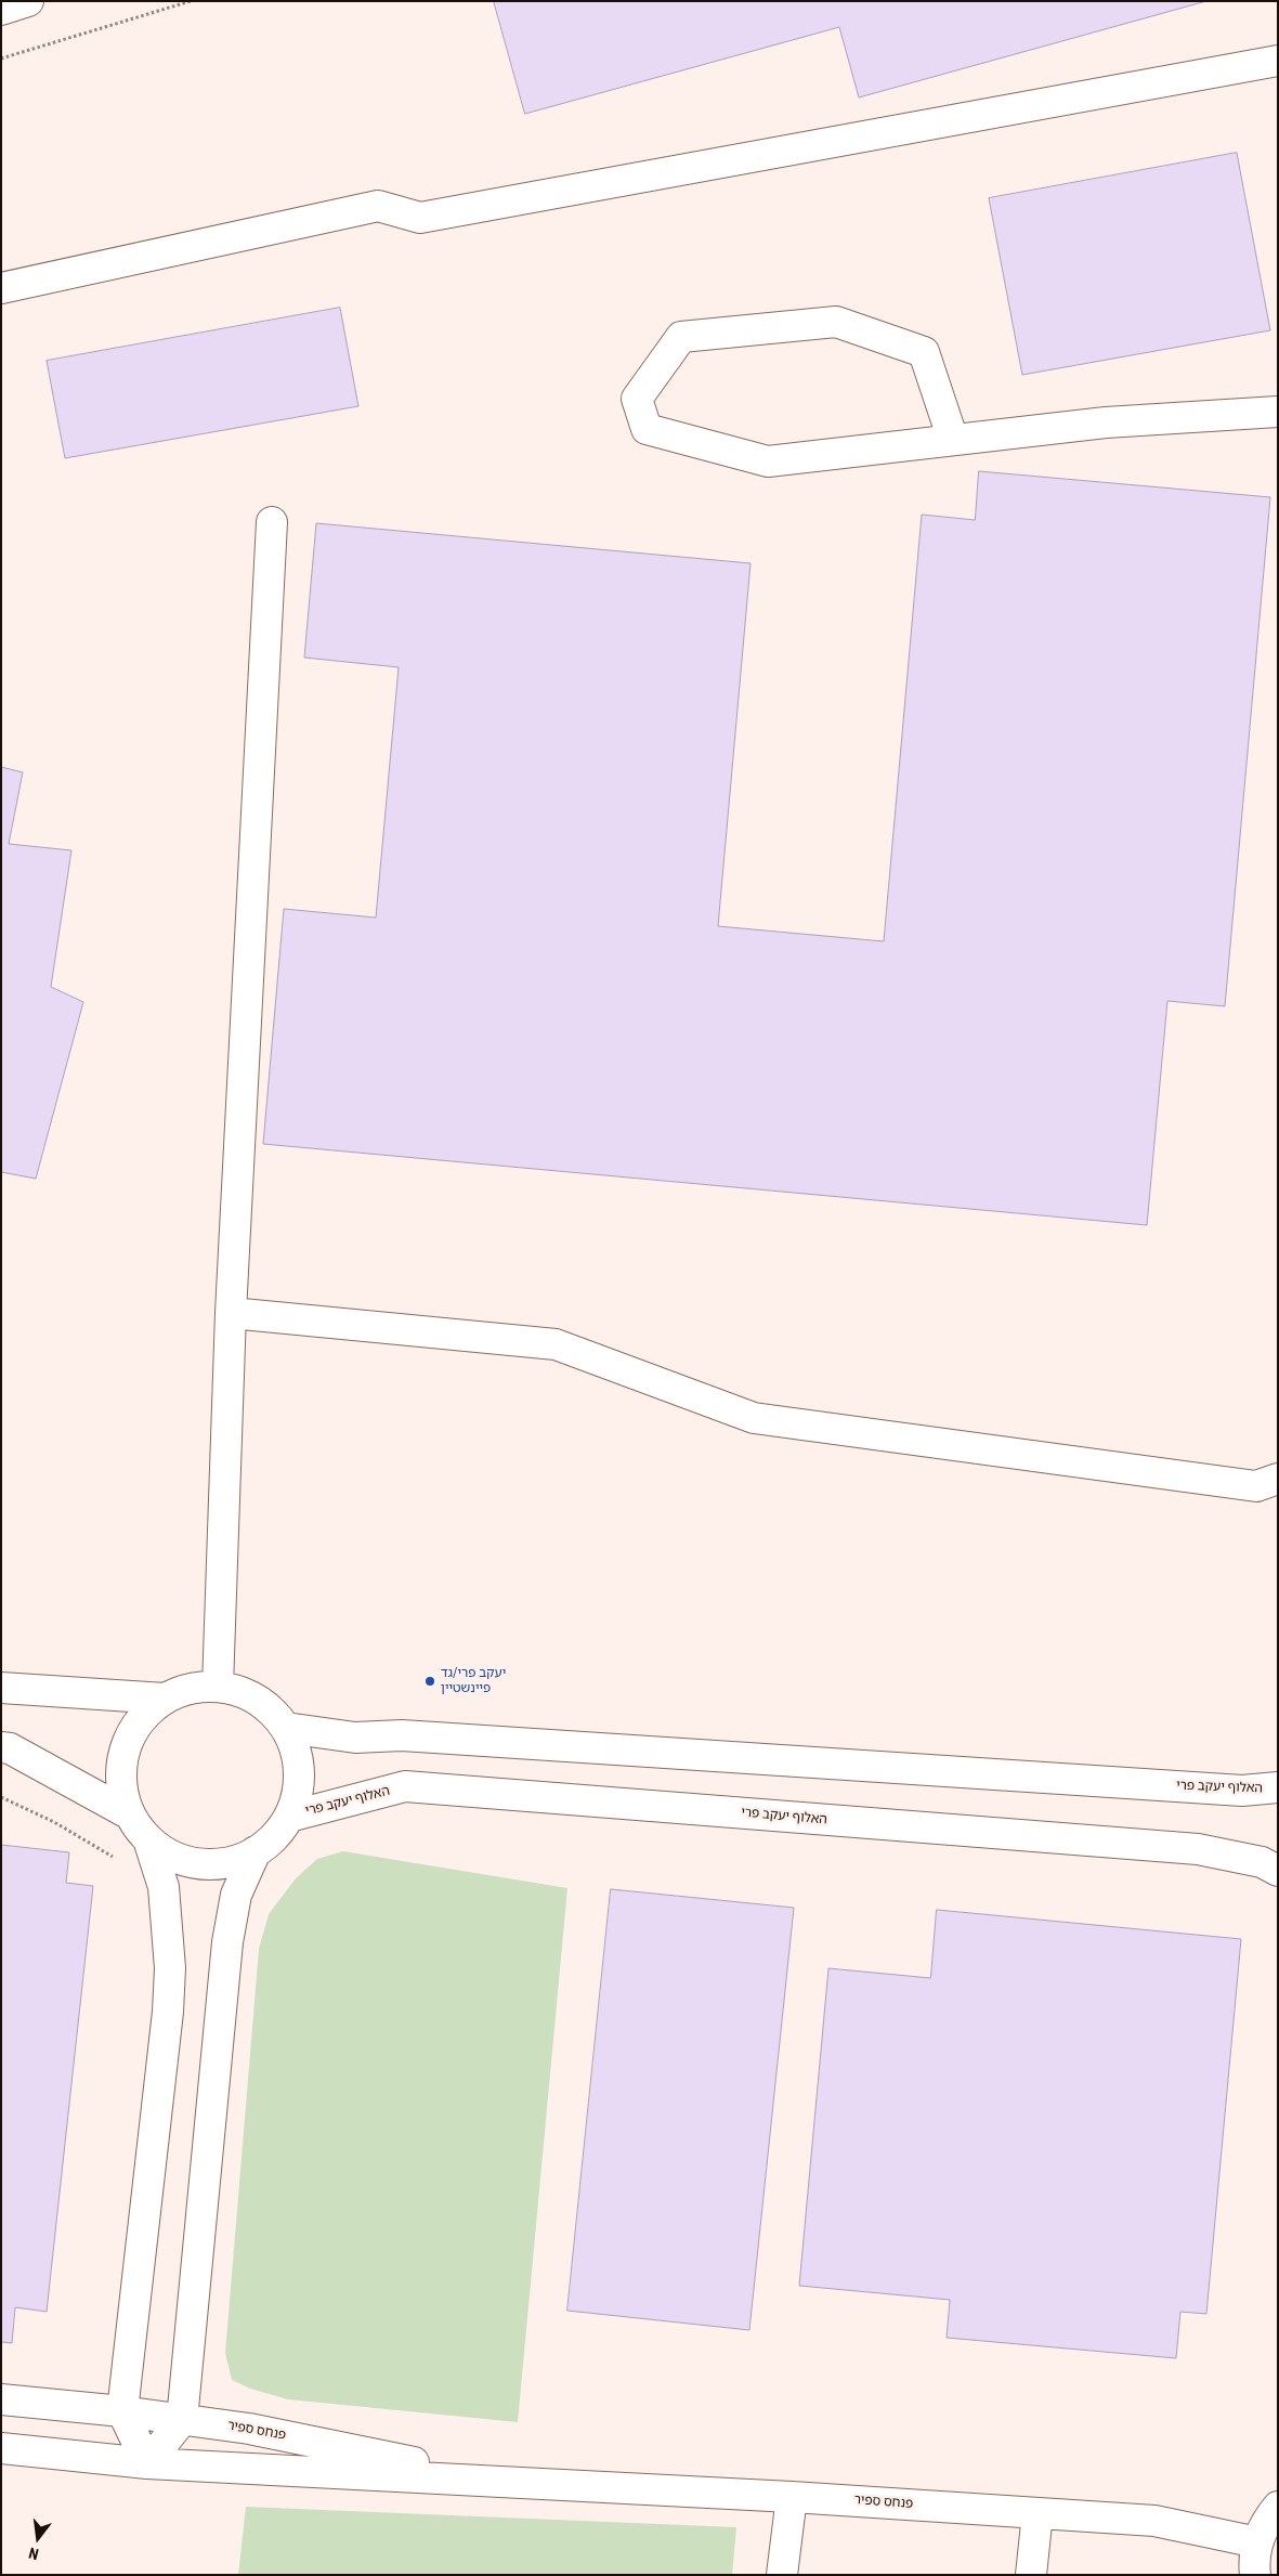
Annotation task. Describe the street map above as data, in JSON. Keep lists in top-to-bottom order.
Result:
{
  "streets": {
    "street": ["האלוף יעקב פרי", "פנחס ספיר"]
  },
  "places": ["יעקב פרי/גד פיינשטיין"],
  "north": "bottom"
}
